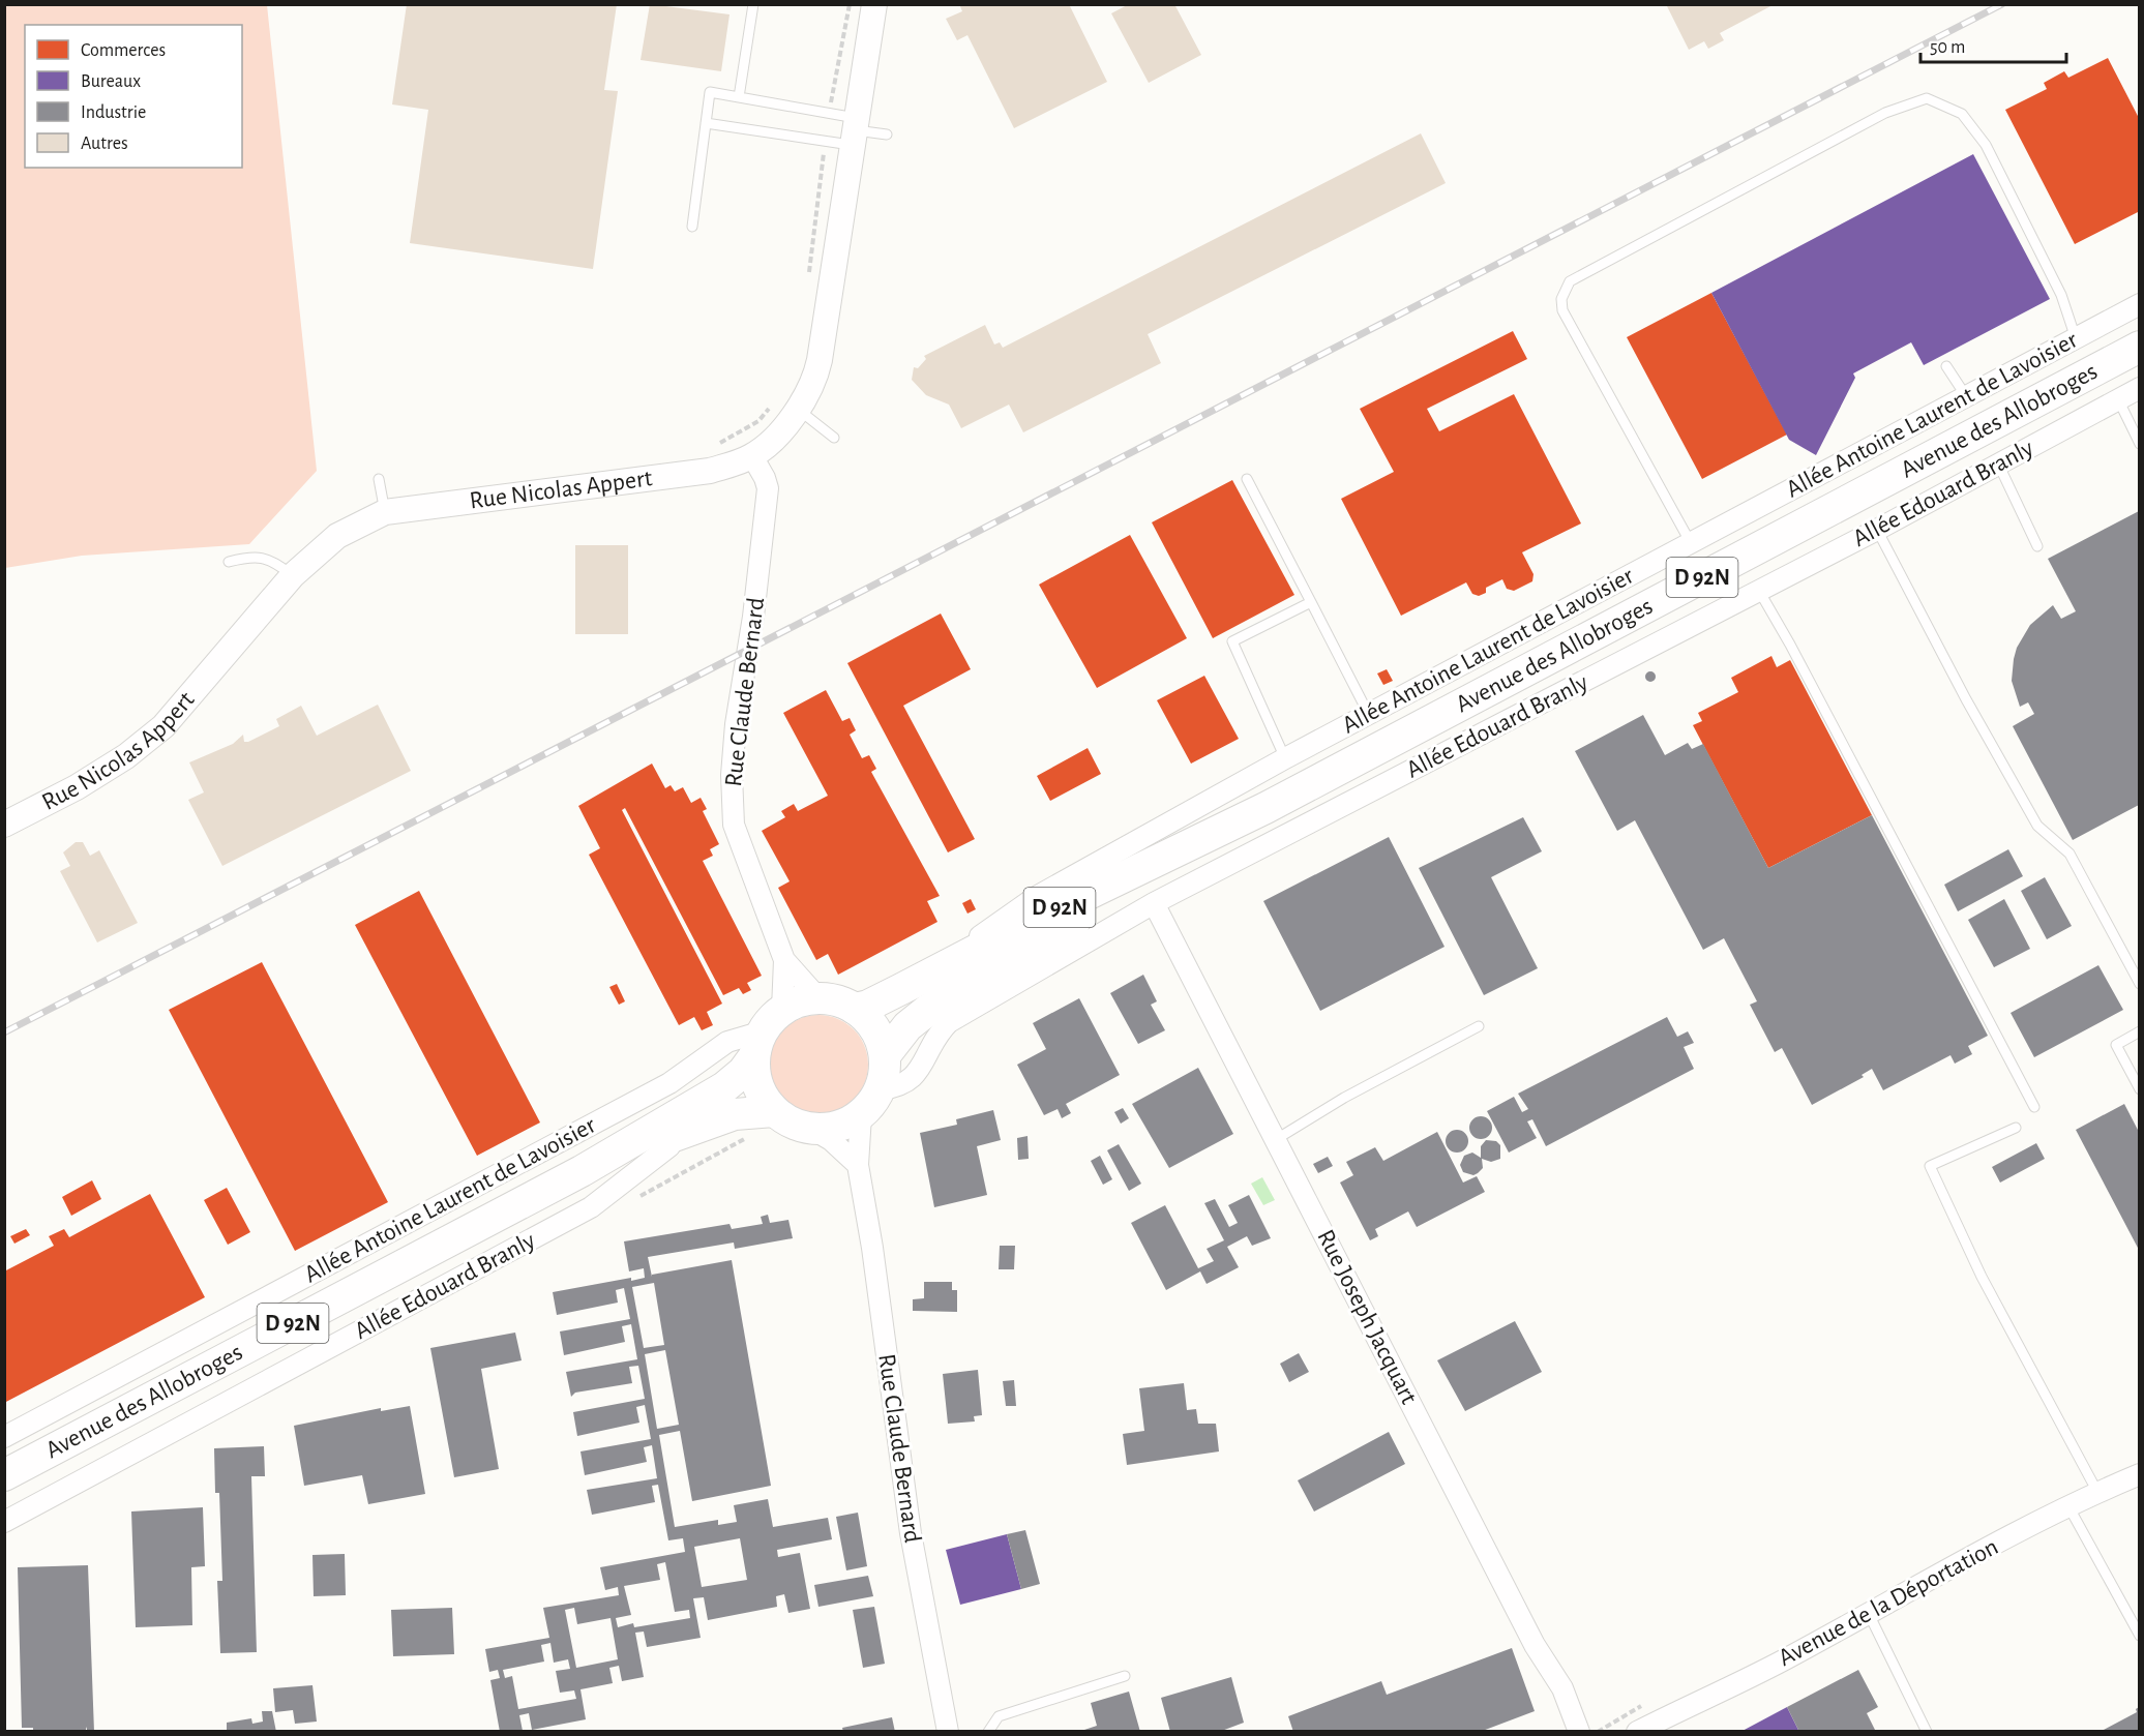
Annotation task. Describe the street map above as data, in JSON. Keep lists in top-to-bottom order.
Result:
{
  "streets": {
    "main road": ["Avenue des Allobroges", "D 92N"],
    "street": [
      "Allée Antoine Laurent de Lavoisier",
      "Rue Nicolas Appert",
      "Allée Edouard Branly",
      "Rue Claude Bernard",
      "Rue Joseph Jacquart",
      "Avenue de la Déportation"
    ]
  },
  "crossings": [
    ["Allée Antoine Laurent de Lavoisier", "Avenue des Allobroges"],
    ["Allée Antoine Laurent de Lavoisier", "Allée Edouard Branly"],
    ["Allée Antoine Laurent de Lavoisier", "Rue Claude Bernard"],
    ["Avenue des Allobroges", "Allée Edouard Branly"],
    ["Avenue des Allobroges", "Rue Claude Bernard"],
    ["Rue Nicolas Appert", "Rue Claude Bernard"],
    ["Allée Edouard Branly", "Rue Claude Bernard"],
    ["Allée Edouard Branly", "Rue Joseph Jacquart"]
  ],
  "legend": [
    "Commerces",
    "Bureaux",
    "Industrie",
    "Autres"
  ],
  "scale_bar": "50 m"
}
